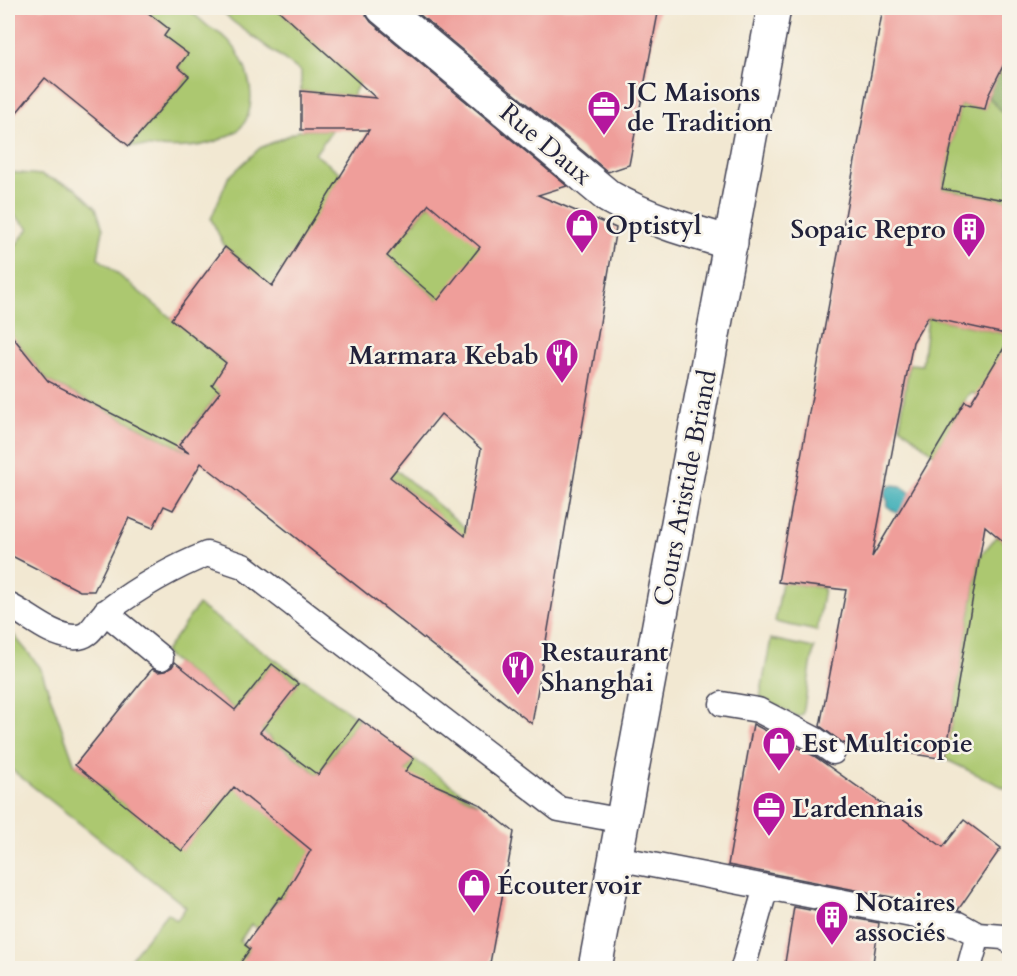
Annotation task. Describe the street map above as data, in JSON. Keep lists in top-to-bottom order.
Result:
{
  "streets": {
    "street": ["Rue Daux", "Cours Aristide Briand"]
  },
  "crossings": [
    ["Rue Daux", "Cours Aristide Briand"]
  ],
  "places": {
    "office": ["JC Maisons de Tradition", "L'ardennais"],
    "shop": ["Optistyl", "Est Multicopie", "Écouter voir"],
    "building": ["Sopaic Repro", "Notaires associés"],
    "restaurant": ["Marmara Kebab", "Restaurant Shanghai"]
  }
}
